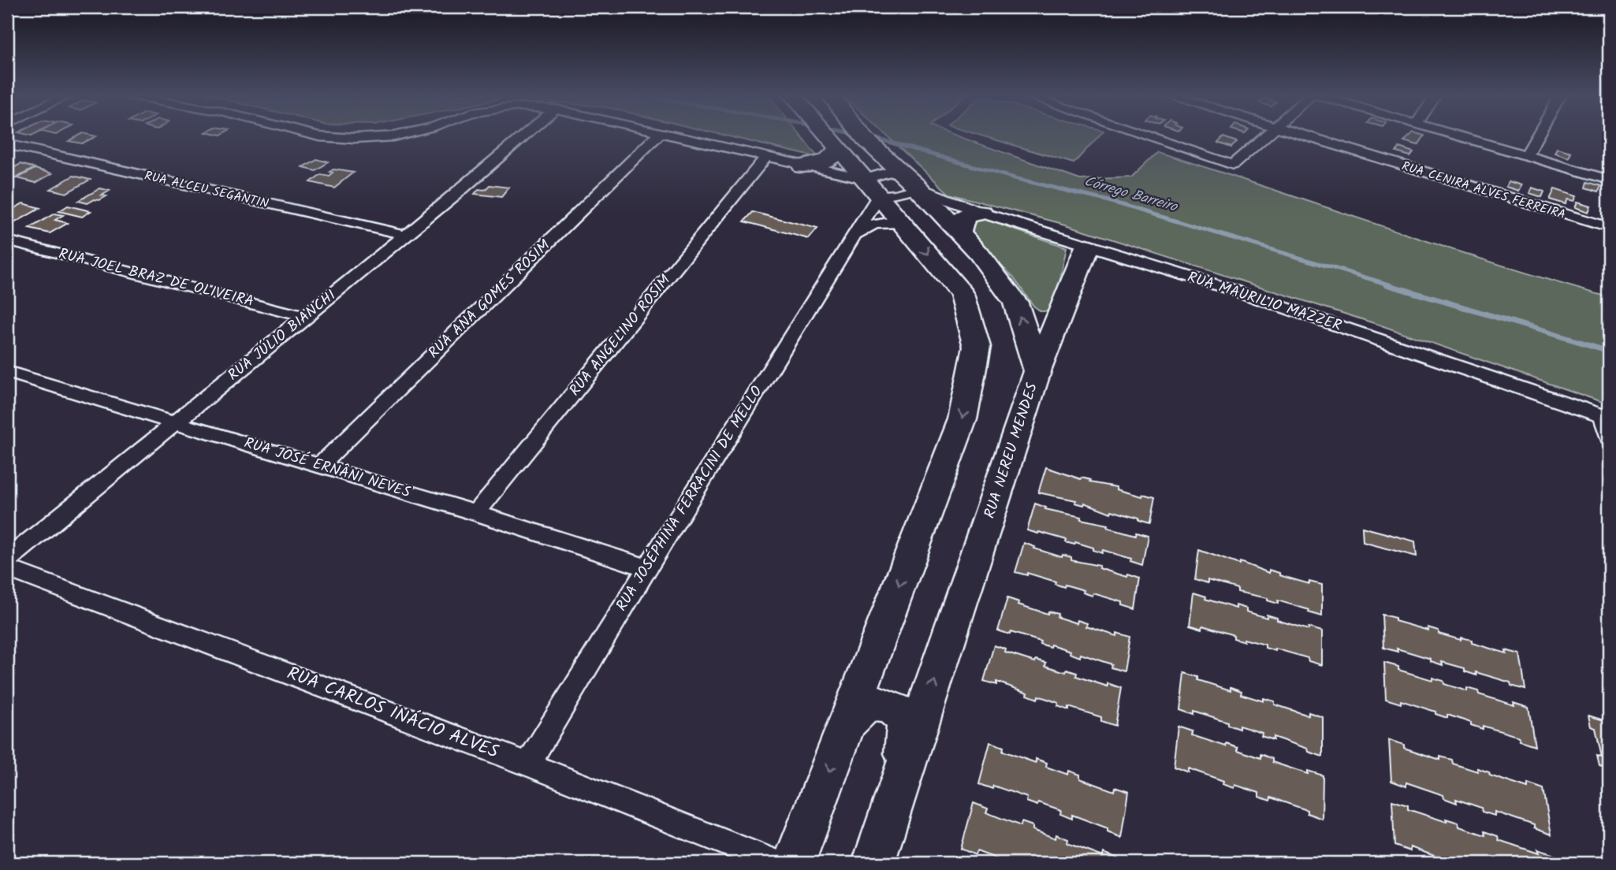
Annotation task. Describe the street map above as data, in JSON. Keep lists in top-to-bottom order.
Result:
{
  "streets": {
    "main road": ["RUA NEREU MENDES"],
    "street": [
      "RUA ALCEU SEGANTIN",
      "RUA CENIRA ALVES FERREIRA",
      "RUA JOEL BRAZ DE OLIVEIRA",
      "RUA ANA GOMES ROSIM",
      "RUA MAURILIO MAZZER",
      "RUA JÚLIO BIANCHI",
      "RUA ANGELINO ROSIM",
      "RUA JOSÉ ERNÂNI NEVES",
      "RUA JOSÉPHINA FERRACINI DE MELLO",
      "RUA CARLOS INÁCIO ALVES"
    ]
  },
  "crossings": [
    ["RUA ALCEU SEGANTIN", "RUA JÚLIO BIANCHI"],
    ["RUA JOEL BRAZ DE OLIVEIRA", "RUA JÚLIO BIANCHI"],
    ["RUA ANA GOMES ROSIM", "RUA JOSÉ ERNÂNI NEVES"],
    ["RUA MAURILIO MAZZER", "RUA NEREU MENDES"],
    ["RUA JÚLIO BIANCHI", "RUA JOSÉ ERNÂNI NEVES"],
    ["RUA ANGELINO ROSIM", "RUA JOSÉ ERNÂNI NEVES"],
    ["RUA JOSÉ ERNÂNI NEVES", "RUA JOSÉPHINA FERRACINI DE MELLO"],
    ["RUA JOSÉPHINA FERRACINI DE MELLO", "RUA CARLOS INÁCIO ALVES"]
  ],
  "water": ["Córrego Barreiro"]
}
